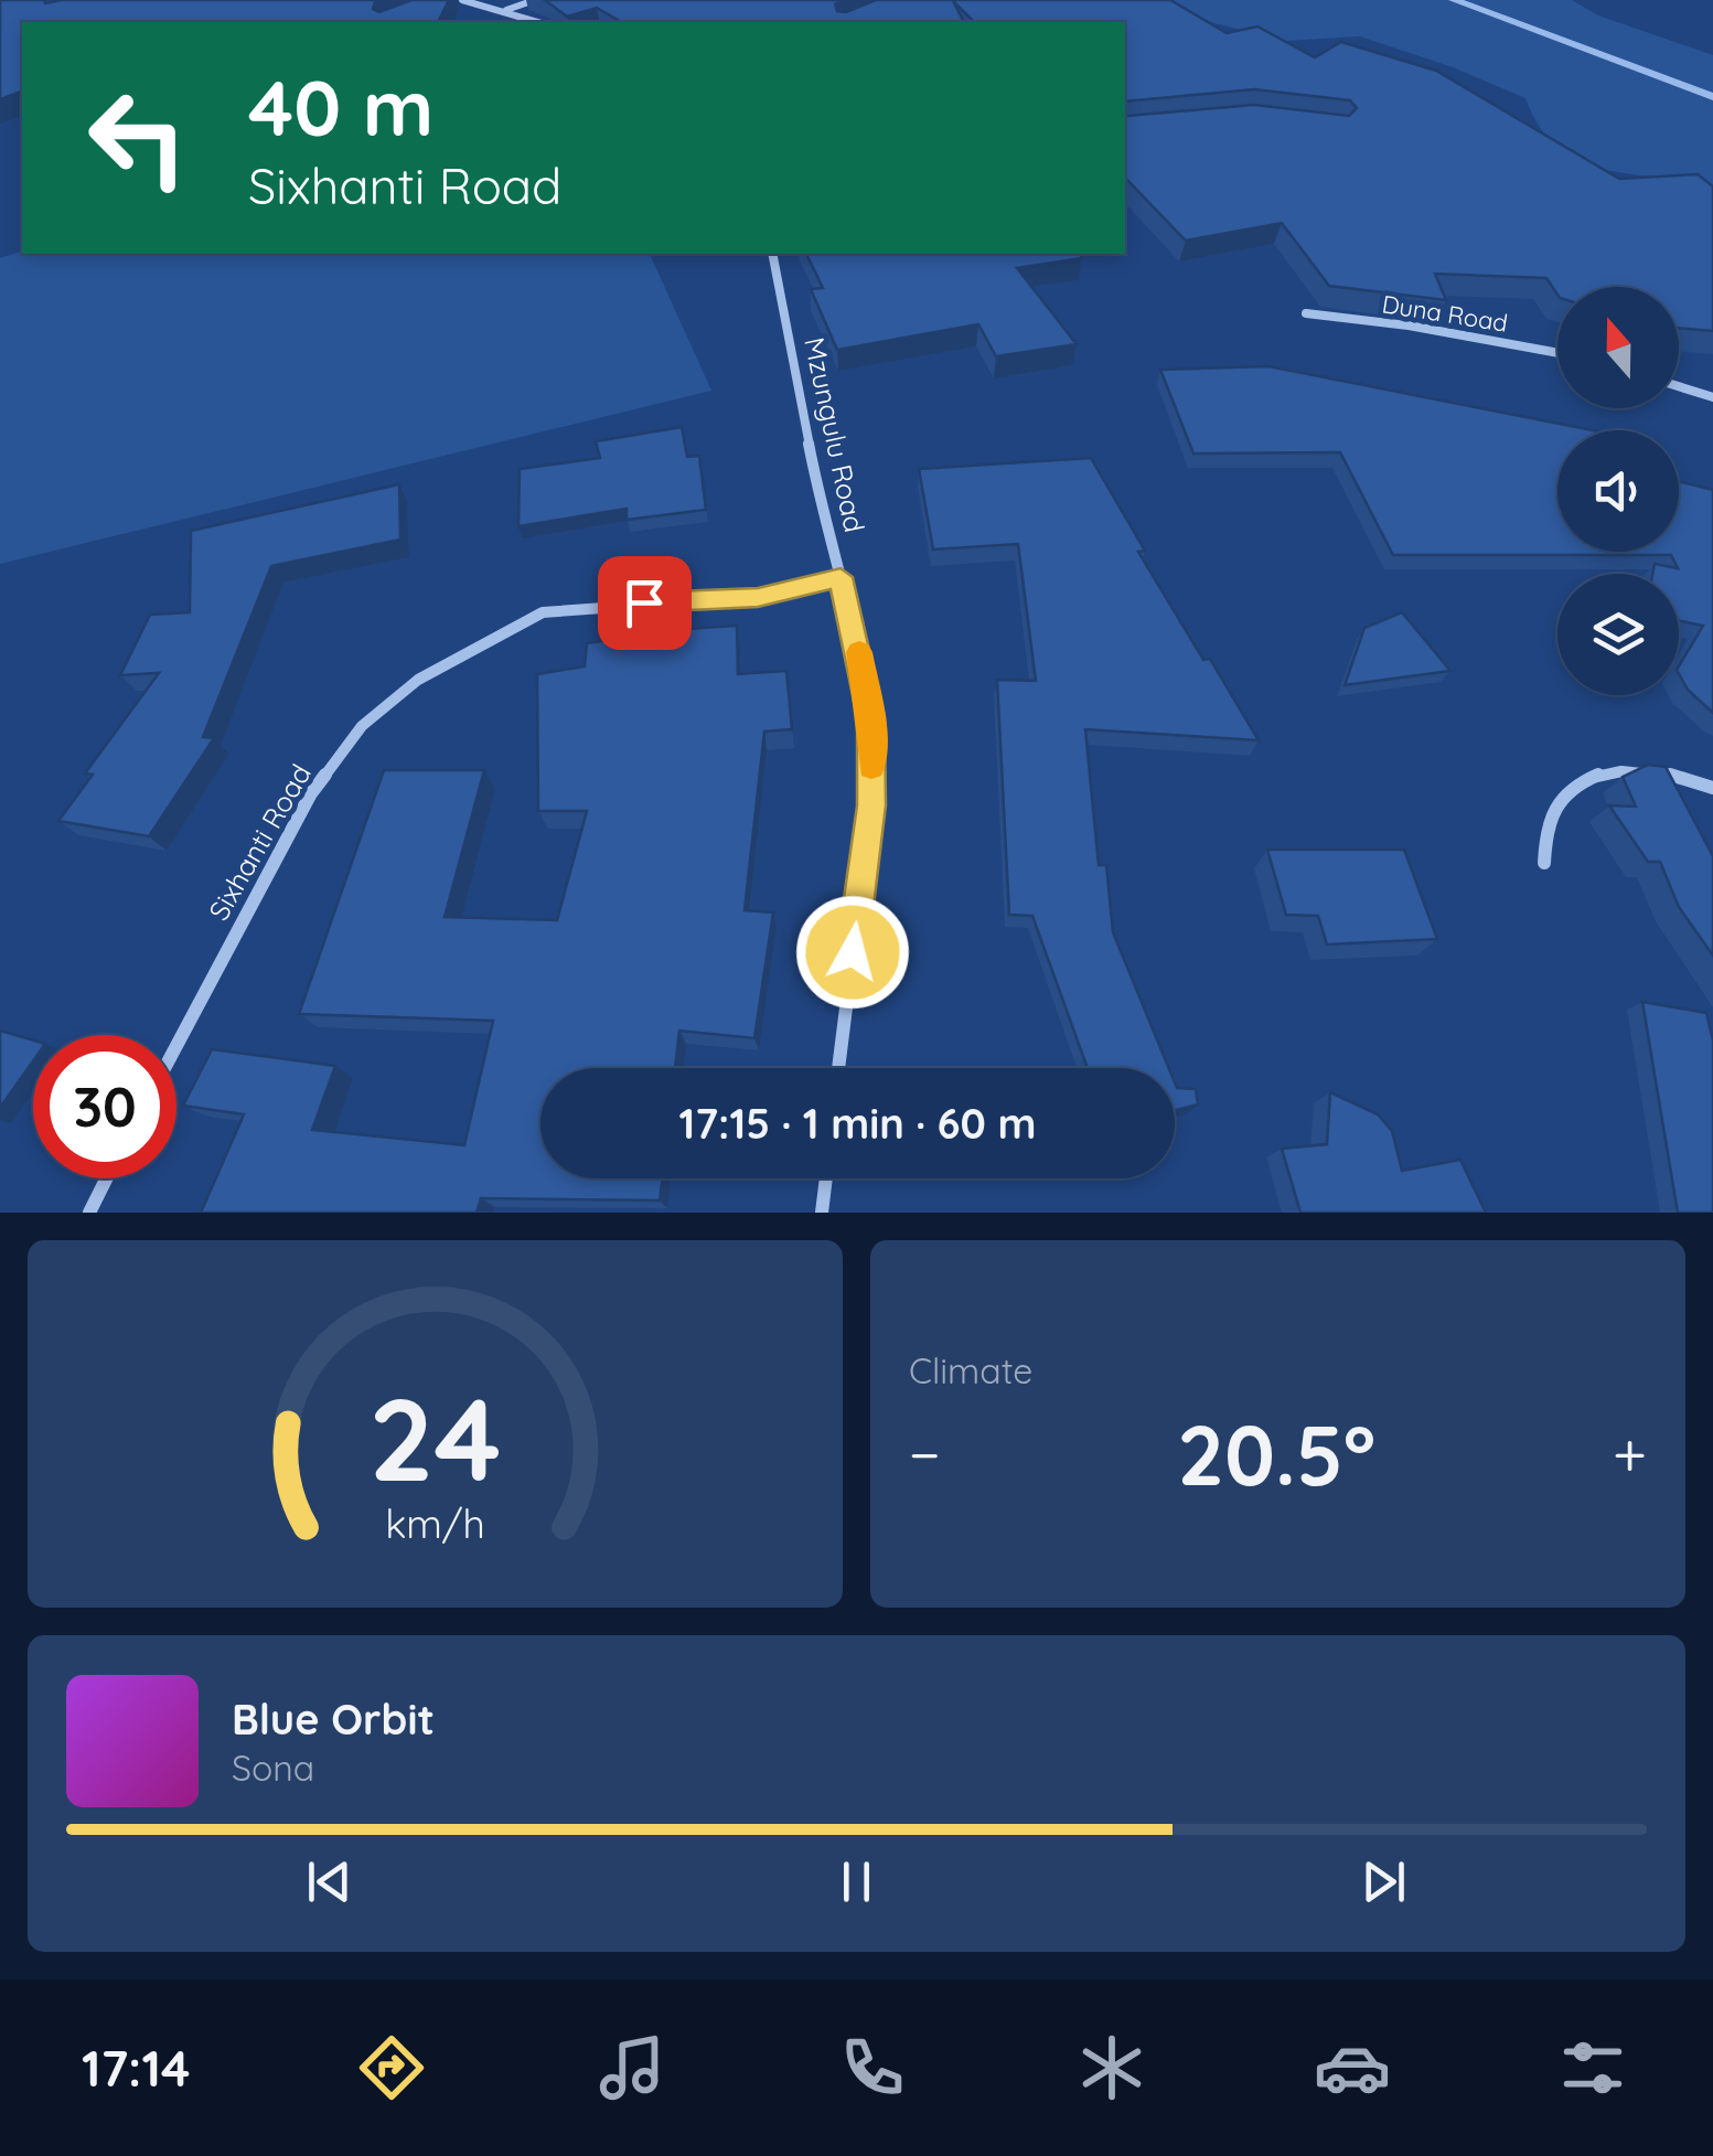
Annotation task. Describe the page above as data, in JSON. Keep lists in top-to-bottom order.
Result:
{
  "streets": {
    "street": ["Duna Road", "Mzungulu Road", "Sixhanti Road"]
  },
  "crossings": [
    ["Mzungulu Road", "Sixhanti Road"]
  ],
  "north": "top",
  "page": {
    "turn": ["40 m", "Sixhanti Road"],
    "limit": "30",
    "trip": "17:15 · 1 min · 60 m",
    "tile": "Climate",
    "heat": ["−", "20.5°", "+"],
    "song": ["Blue Orbit", "Sona"],
    "tabs": "17:14",
    "gauge": ["24", "km/h"]
  }
}
